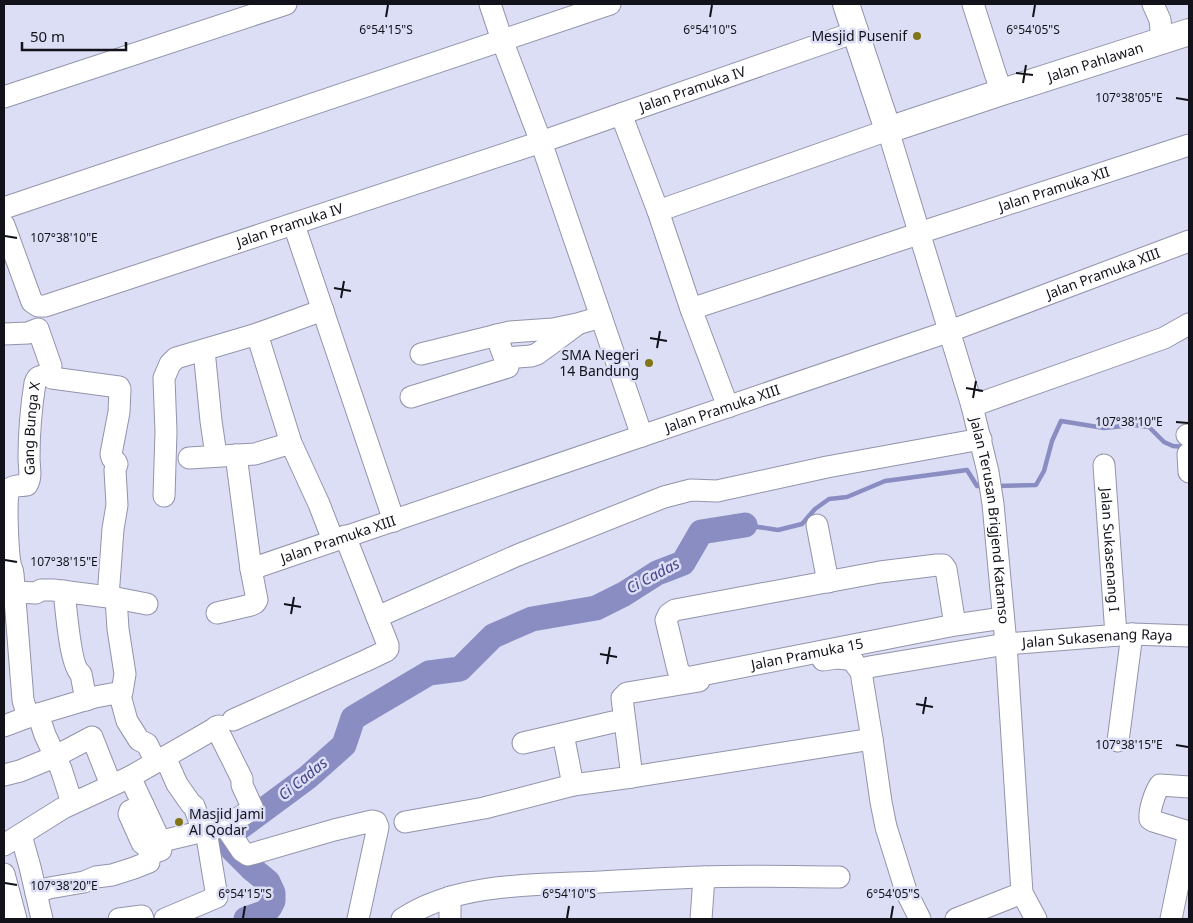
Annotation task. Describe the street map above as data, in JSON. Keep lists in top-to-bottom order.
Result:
{
  "streets": {
    "main road": ["Jalan Pahlawan"],
    "street": [
      "Jalan Pramuka IV",
      "Jalan Pramuka XII",
      "Jalan Pramuka XIII",
      "Gang Bunga X",
      "Jalan Terusan Brigjend Katamso",
      "Jalan Sukasenang I",
      "Jalan Sukasenang Raya",
      "Jalan Pramuka 15"
    ]
  },
  "crossings": [
    ["Jalan Pahlawan", "Jalan Terusan Brigjend Katamso"],
    ["Jalan Pramuka XII", "Jalan Terusan Brigjend Katamso"],
    ["Jalan Pramuka XIII", "Jalan Terusan Brigjend Katamso"],
    ["Jalan Terusan Brigjend Katamso", "Jalan Sukasenang Raya"],
    ["Jalan Terusan Brigjend Katamso", "Jalan Pramuka 15"],
    ["Jalan Sukasenang I", "Jalan Sukasenang Raya"]
  ],
  "water": ["Ci Cadas"],
  "places": ["Mesjid Pusenif", "SMA Negeri 14 Bandung", "Masjid Jami Al Qodar"],
  "scale_bar": "50 m",
  "coordinates": [
    "6°54'15\"S",
    "6°54'10\"S",
    "6°54'05\"S",
    "107°38'05\"E",
    "107°38'10\"E",
    "107°38'15\"E",
    "107°38'20\"E"
  ]
}
